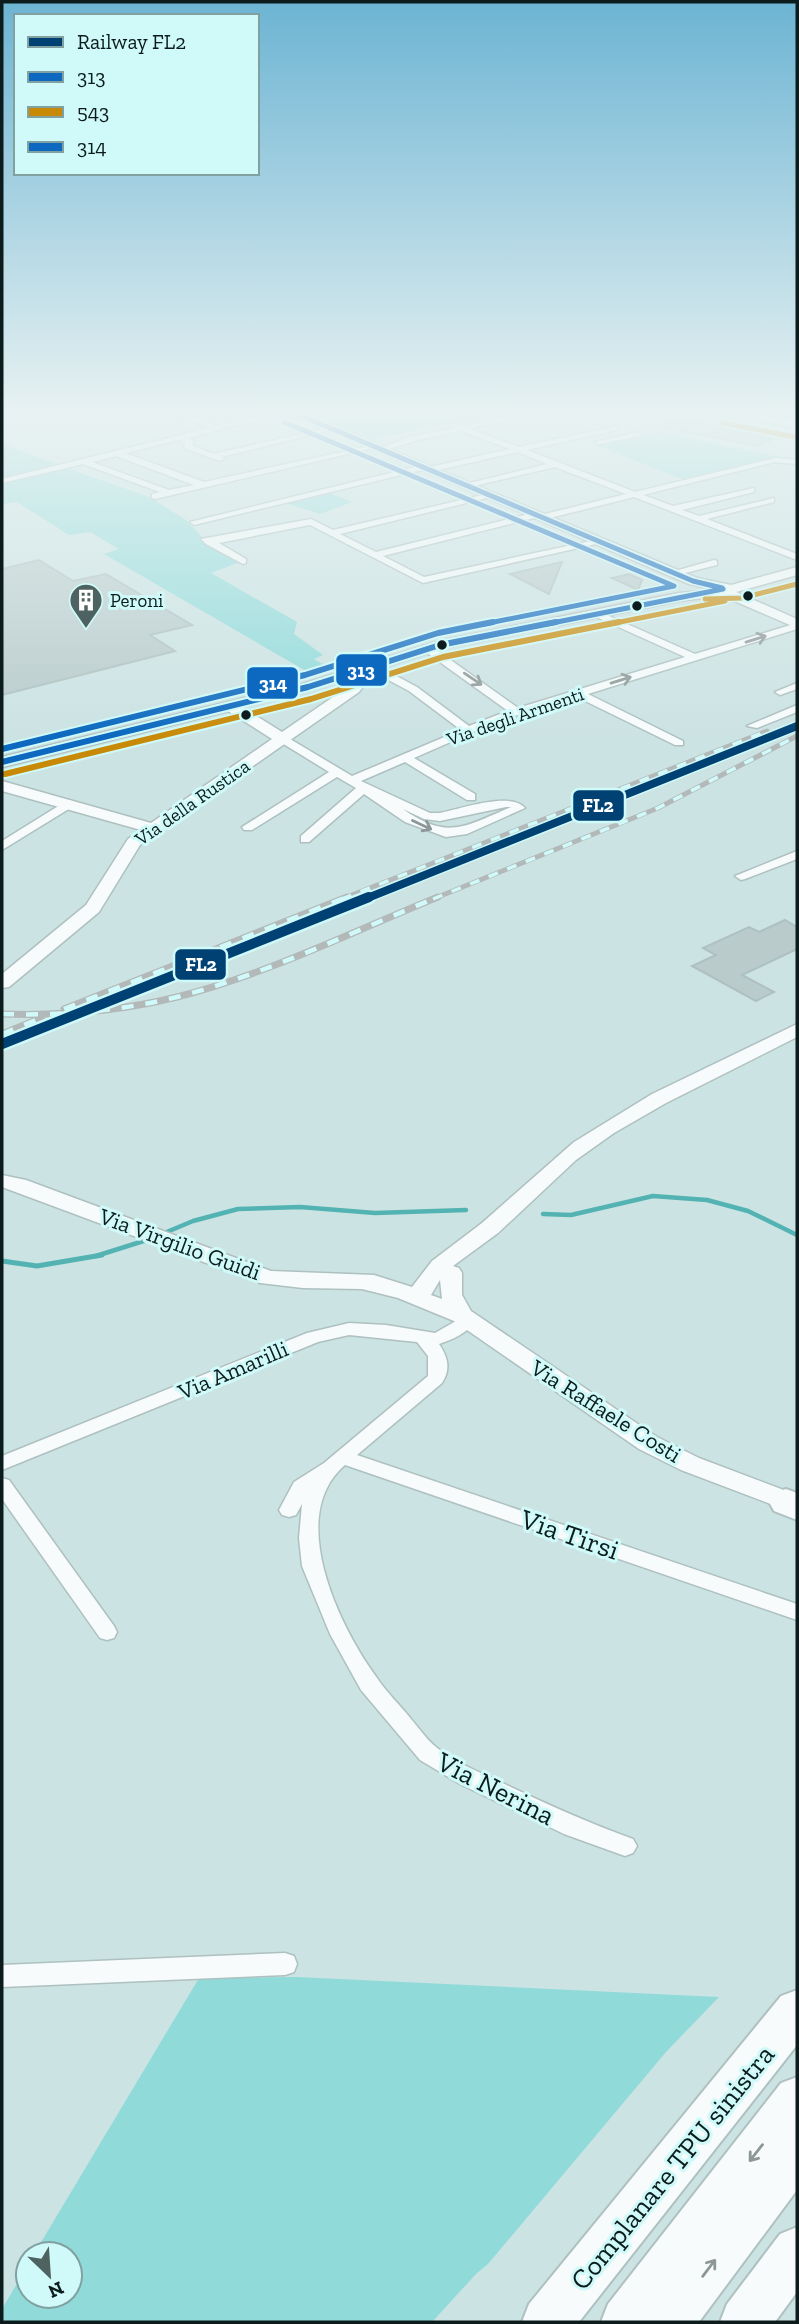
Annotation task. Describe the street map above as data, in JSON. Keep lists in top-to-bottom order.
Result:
{
  "streets": {
    "highway": ["Complanare TPU sinistra"],
    "street": [
      "Via degli Armenti",
      "Via della Rustica",
      "Via Virgilio Guidi",
      "Via Amarilli",
      "Via Raffaele Costi",
      "Via Tirsi",
      "Via Nerina"
    ]
  },
  "crossings": [
    ["Via Virgilio Guidi", "Via Raffaele Costi"],
    ["Via Amarilli", "Via Raffaele Costi"],
    ["Via Amarilli", "Via Nerina"],
    ["Via Raffaele Costi", "Via Nerina"],
    ["Via Tirsi", "Via Nerina"]
  ],
  "places": {
    "building": ["Peroni"]
  },
  "lines": [
    "transit line 313",
    "transit line 314",
    "transit line 543",
    "rail line FL2"
  ],
  "legend": [
    "Railway FL2",
    "313",
    "543",
    "314"
  ],
  "north": "bottom right"
}
